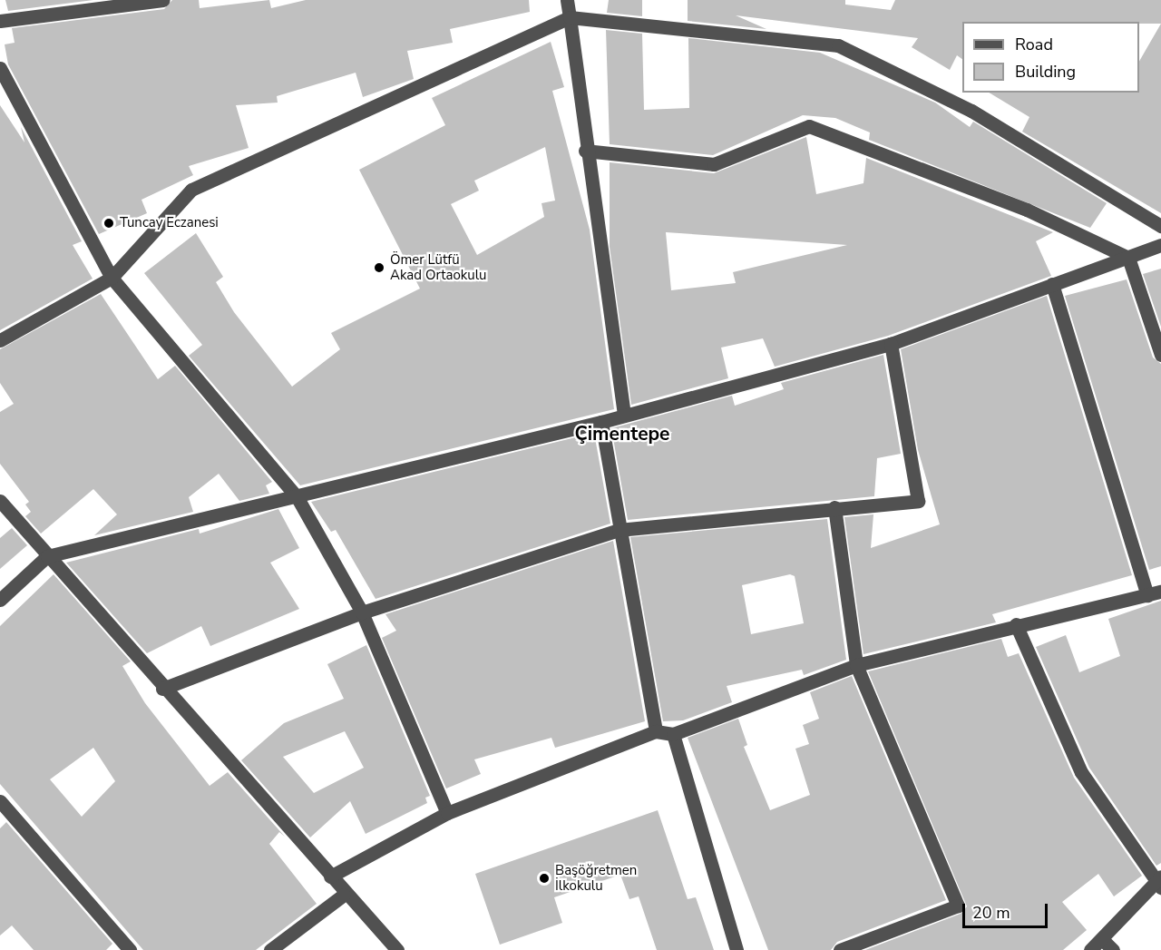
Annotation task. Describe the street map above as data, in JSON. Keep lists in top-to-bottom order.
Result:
{
  "districts": ["Çimentepe"],
  "places": ["Tuncay Eczanesi", "Ömer Lütfü Akad Ortaokulu", "Başöğretmen İlkokulu"],
  "legend": ["Road", "Building"],
  "scale_bar": "20 m"
}
